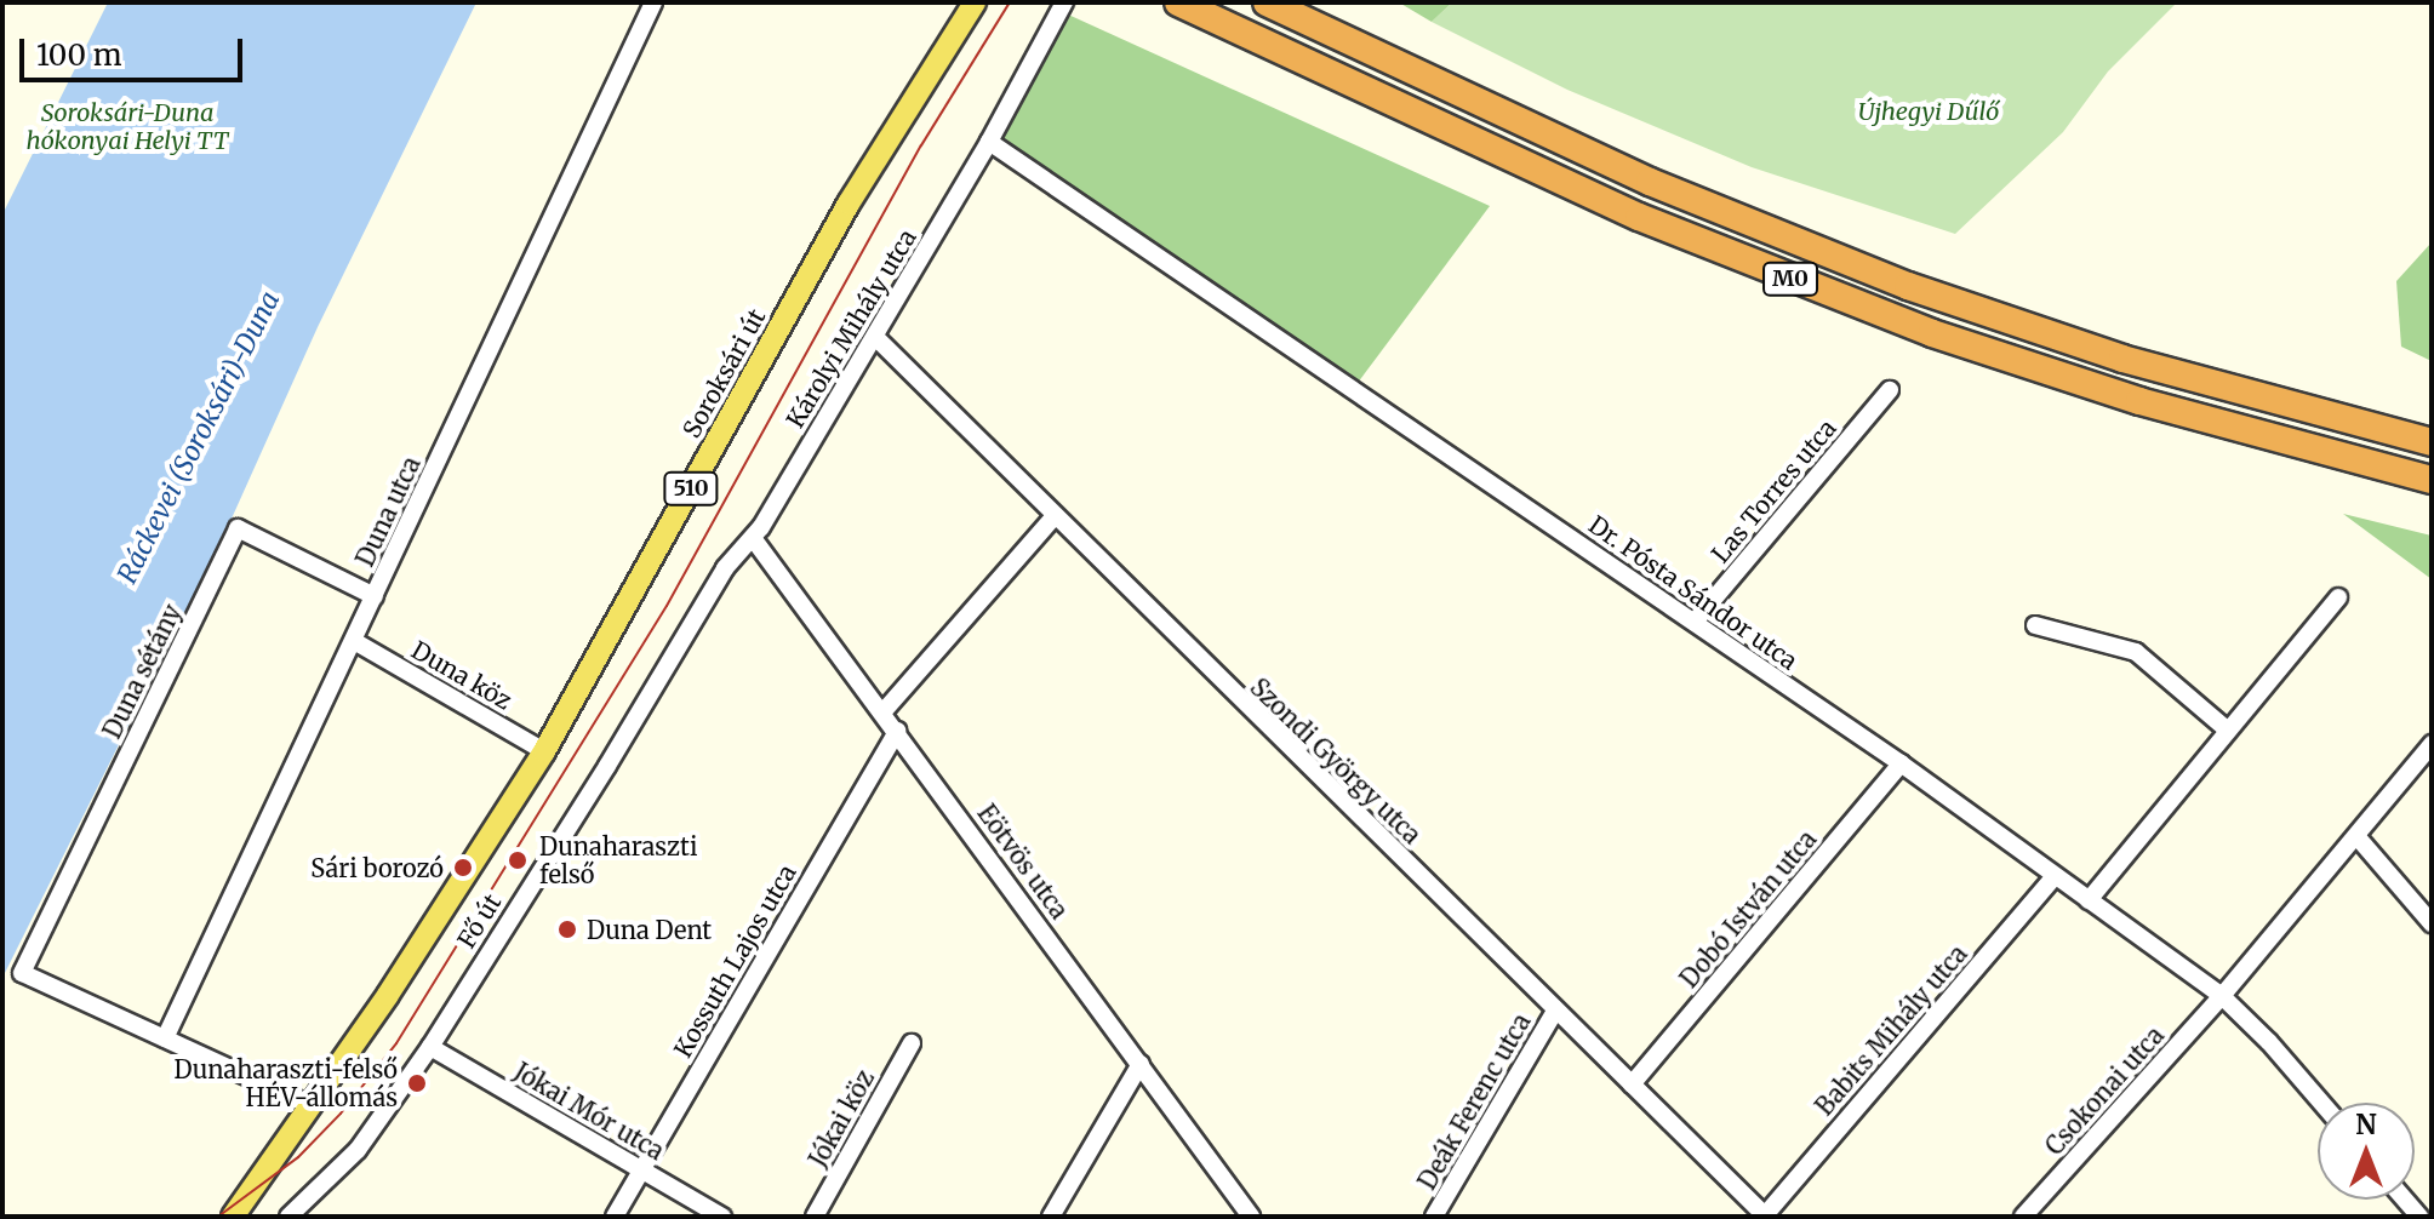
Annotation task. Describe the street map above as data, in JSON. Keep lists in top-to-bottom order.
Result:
{
  "streets": {
    "highway": ["M0"],
    "main road": ["Soroksári út", "510"],
    "street": [
      "Károlyi Mihály utca",
      "Las Torres utca",
      "Duna utca",
      "Dr. Pósta Sándor utca",
      "Duna sétány",
      "Duna köz",
      "Szondi György utca",
      "Eötvös utca",
      "Dobó István utca",
      "Fő út",
      "Kossuth Lajos utca",
      "Babits Mihály utca",
      "Csokonai utca",
      "Deák Ferenc utca",
      "Jókai Mór utca",
      "Jókai köz"
    ]
  },
  "crossings": [
    ["Károlyi Mihály utca", "Dr. Pósta Sándor utca"],
    ["Károlyi Mihály utca", "Szondi György utca"],
    ["Károlyi Mihály utca", "Eötvös utca"],
    ["Károlyi Mihály utca", "Fő út"],
    ["Soroksári út", "510"],
    ["Soroksári út", "Duna köz"],
    ["Las Torres utca", "Dr. Pósta Sándor utca"],
    ["Duna utca", "Duna sétány"],
    ["Duna utca", "Duna köz"],
    ["Dr. Pósta Sándor utca", "Dobó István utca"],
    ["Dr. Pósta Sándor utca", "Babits Mihály utca"],
    ["Dr. Pósta Sándor utca", "Csokonai utca"],
    ["Szondi György utca", "Dobó István utca"],
    ["Szondi György utca", "Babits Mihály utca"],
    ["Szondi György utca", "Deák Ferenc utca"],
    ["Eötvös utca", "Fő út"],
    ["Eötvös utca", "Kossuth Lajos utca"],
    ["Fő út", "Jókai Mór utca"],
    ["Kossuth Lajos utca", "Jókai Mór utca"]
  ],
  "water": ["Ráckevei (Soroksári)-Duna"],
  "parks": ["Újhegyi Dűlő", "Soroksári-Duna hókonyai Helyi TT"],
  "places": [
    "Dunaharaszti felső",
    "Sári borozó",
    "Duna Dent",
    "Dunaharaszti-felső HÉV-állomás"
  ],
  "scale_bar": "100 m",
  "north": "top"
}
